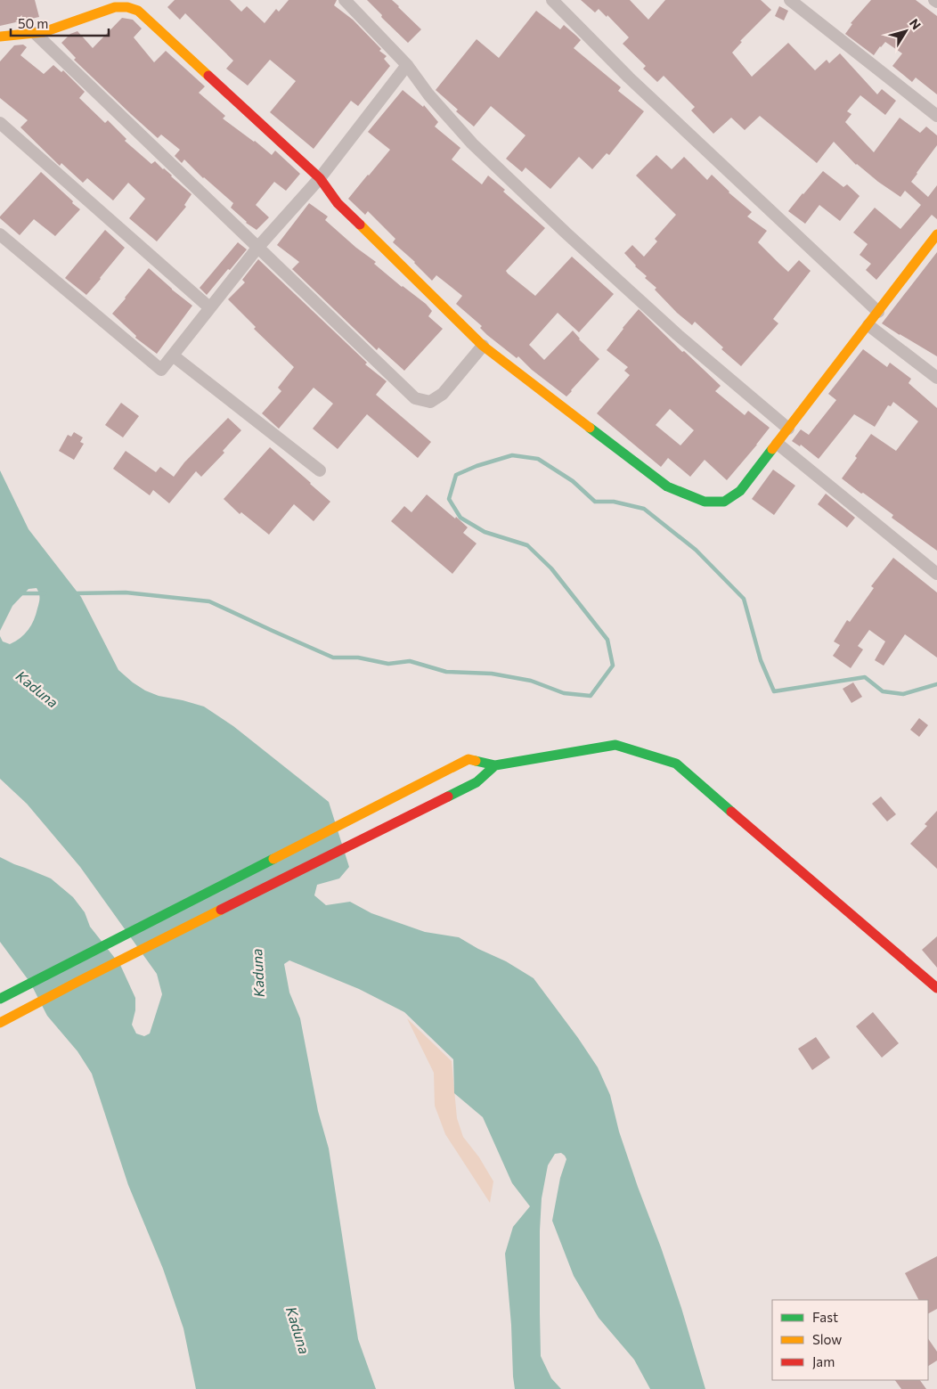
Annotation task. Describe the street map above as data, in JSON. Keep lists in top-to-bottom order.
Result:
{
  "water": ["Kaduna"],
  "legend": ["Fast", "Slow", "Jam"],
  "scale_bar": "50 m",
  "north": "top right"
}
